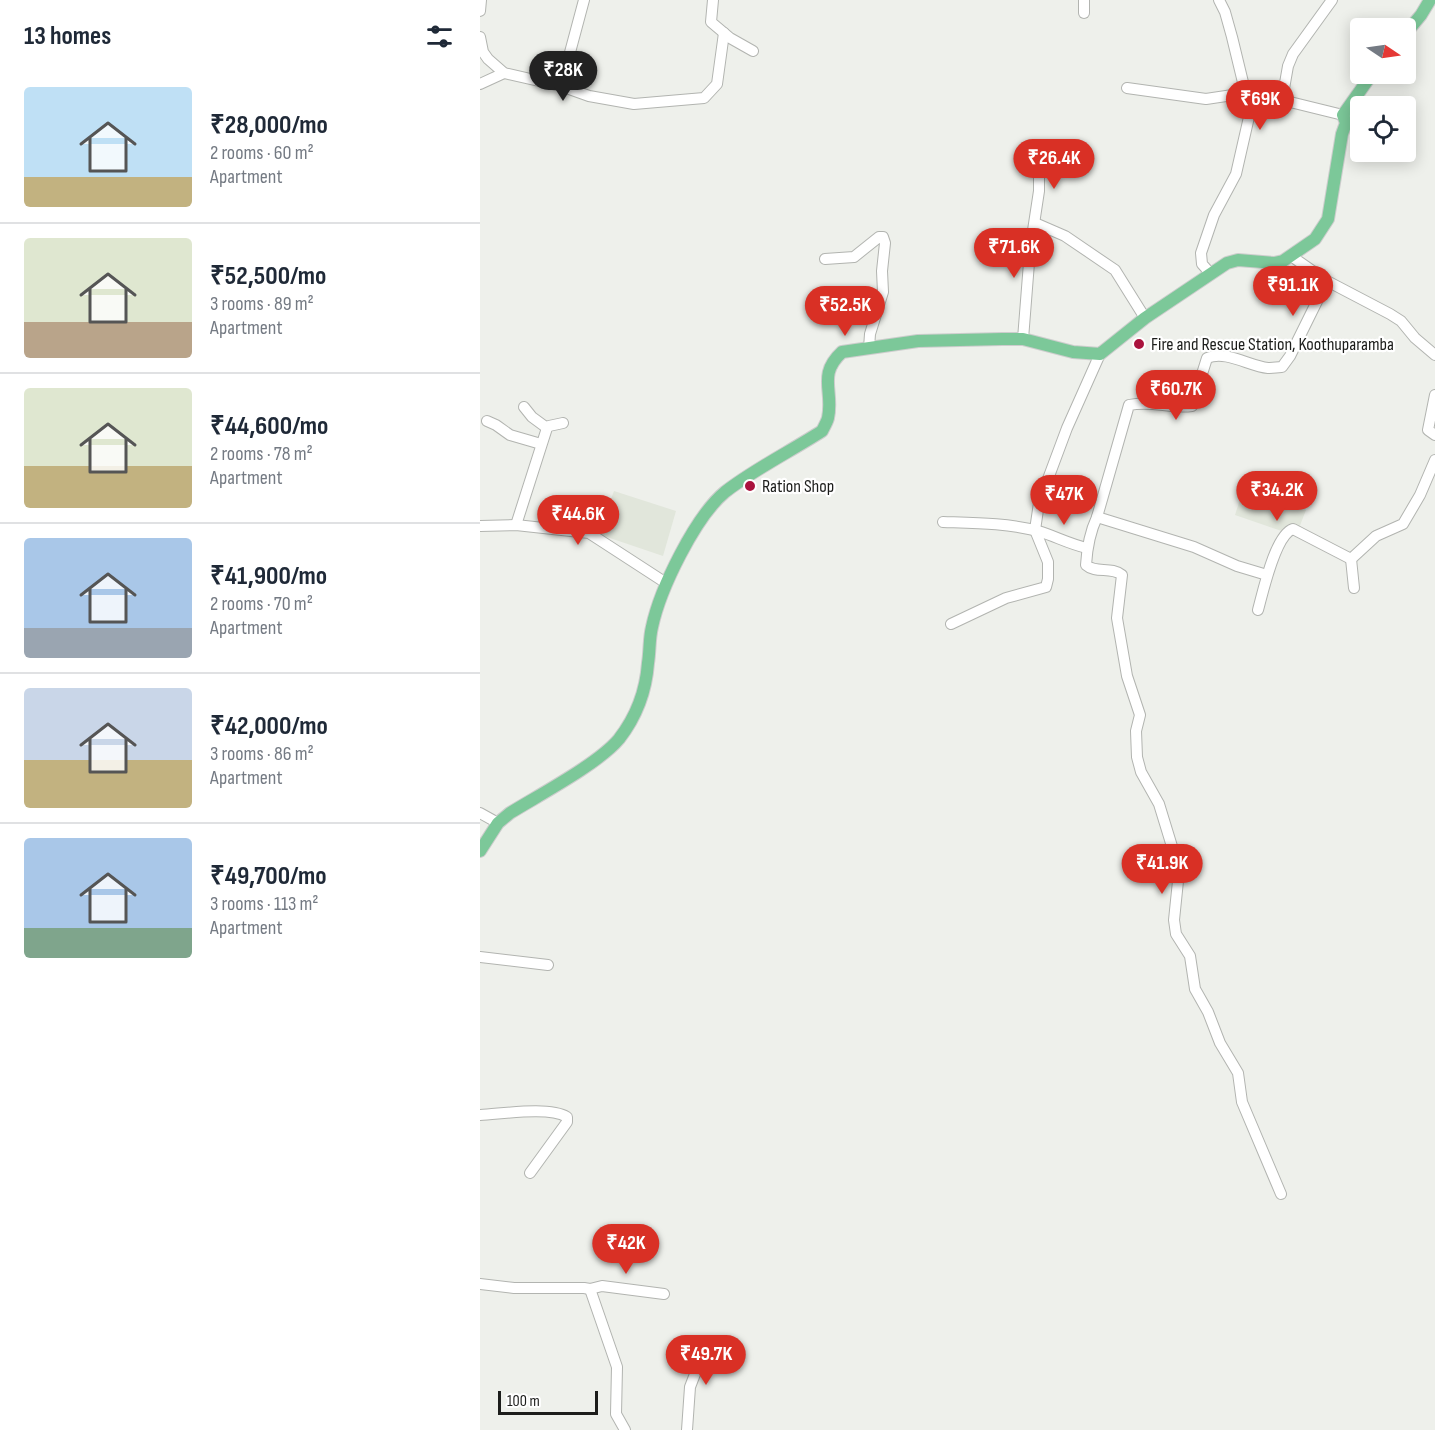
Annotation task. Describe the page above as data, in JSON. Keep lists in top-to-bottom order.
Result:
{
  "places": ["Fire and Rescue Station, Koothuparamba", "Ration Shop"],
  "scale_bar": "100 m",
  "north": "right",
  "page": {
    "heading": "13 homes",
    "price": [
      "₹28K",
      "₹69K",
      "₹26.4K",
      "₹71.6K",
      "₹91.1K",
      "₹52.5K",
      "₹60.7K",
      "₹34.2K",
      "₹47K",
      "₹44.6K",
      "₹41.9K",
      "₹42K",
      "₹49.7K"
    ],
    "list": [
      {
        "name": "₹28,000/mo",
        "note": "2 rooms · 60 m² · Apartment"
      },
      {
        "name": "₹52,500/mo",
        "note": "3 rooms · 89 m² · Apartment"
      },
      {
        "name": "₹44,600/mo",
        "note": "2 rooms · 78 m² · Apartment"
      },
      {
        "name": "₹41,900/mo",
        "note": "2 rooms · 70 m² · Apartment"
      },
      {
        "name": "₹42,000/mo",
        "note": "3 rooms · 86 m² · Apartment"
      },
      {
        "name": "₹49,700/mo",
        "note": "3 rooms · 113 m² · Apartment"
      }
    ],
    "scale": "100 m"
  }
}
